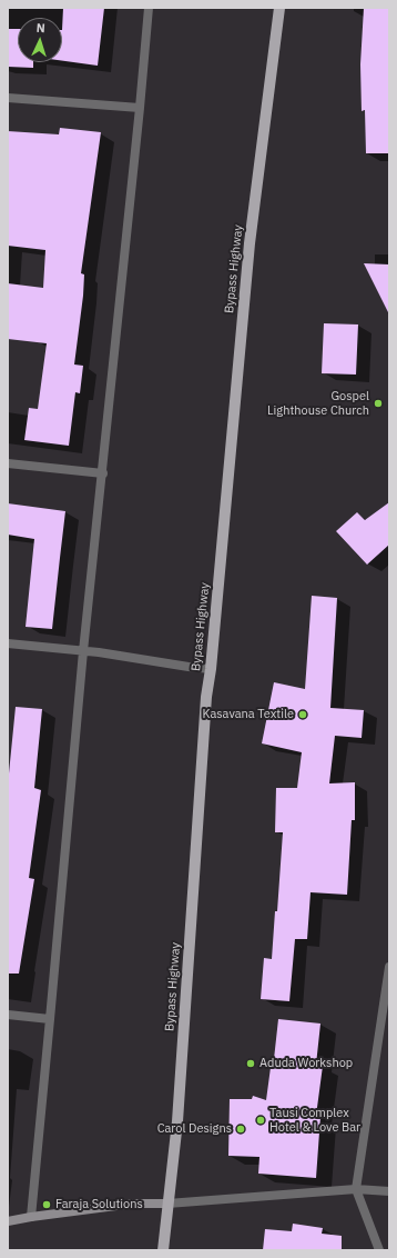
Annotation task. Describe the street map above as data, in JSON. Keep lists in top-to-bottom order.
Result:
{
  "streets": {
    "main road": ["Bypass Highway"]
  },
  "places": [
    "Gospel Lighthouse Church",
    "Kasavana Textile",
    "Aduda Workshop",
    "Tausi Complex Hotel & Love Bar",
    "Carol Designs",
    "Faraja Solutions"
  ],
  "north": "top"
}
